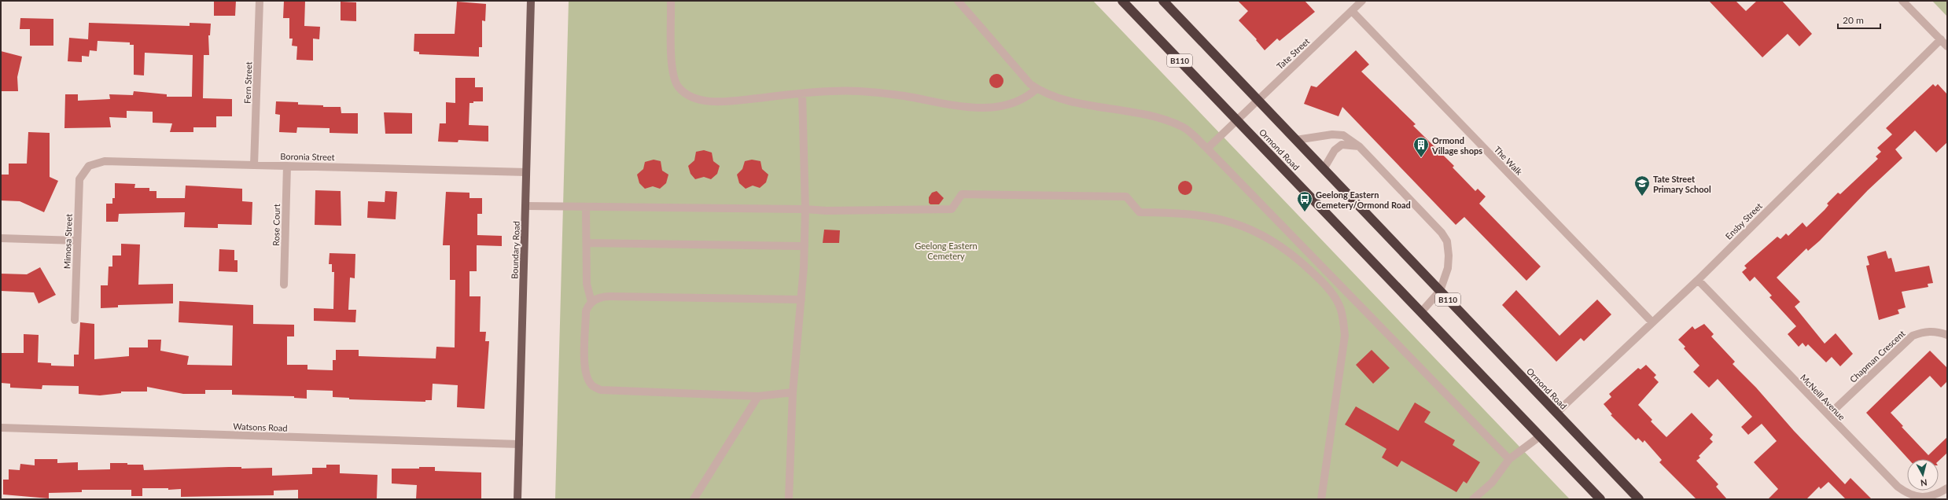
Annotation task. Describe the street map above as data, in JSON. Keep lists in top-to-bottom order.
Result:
{
  "streets": {
    "highway": ["B110", "Ormond Road"],
    "main road": ["Boundary Road"],
    "street": [
      "Tate Street",
      "Fern Street",
      "Boronia Street",
      "The Walk",
      "Ensby Street",
      "Rose Court",
      "Mimosa Street",
      "Chapman Crescent",
      "McNeill Avenue",
      "Watsons Road"
    ]
  },
  "crossings": [
    ["Tate Street", "Ormond Road"],
    ["Tate Street", "The Walk"],
    ["Fern Street", "Boronia Street"],
    ["Ormond Road", "Ensby Street"],
    ["Boronia Street", "Rose Court"],
    ["Boronia Street", "Mimosa Street"],
    ["Boronia Street", "Boundary Road"],
    ["The Walk", "Ensby Street"],
    ["Ensby Street", "McNeill Avenue"],
    ["Boundary Road", "Watsons Road"],
    ["Chapman Crescent", "McNeill Avenue"]
  ],
  "parks": ["Geelong Eastern Cemetery"],
  "places": {
    "building": ["Ormond Village shops"],
    "school or university": ["Tate Street Primary School"],
    "bus stop": ["Geelong Eastern Cemetery/Ormond Road"]
  },
  "scale_bar": "20 m",
  "north": "bottom"
}
